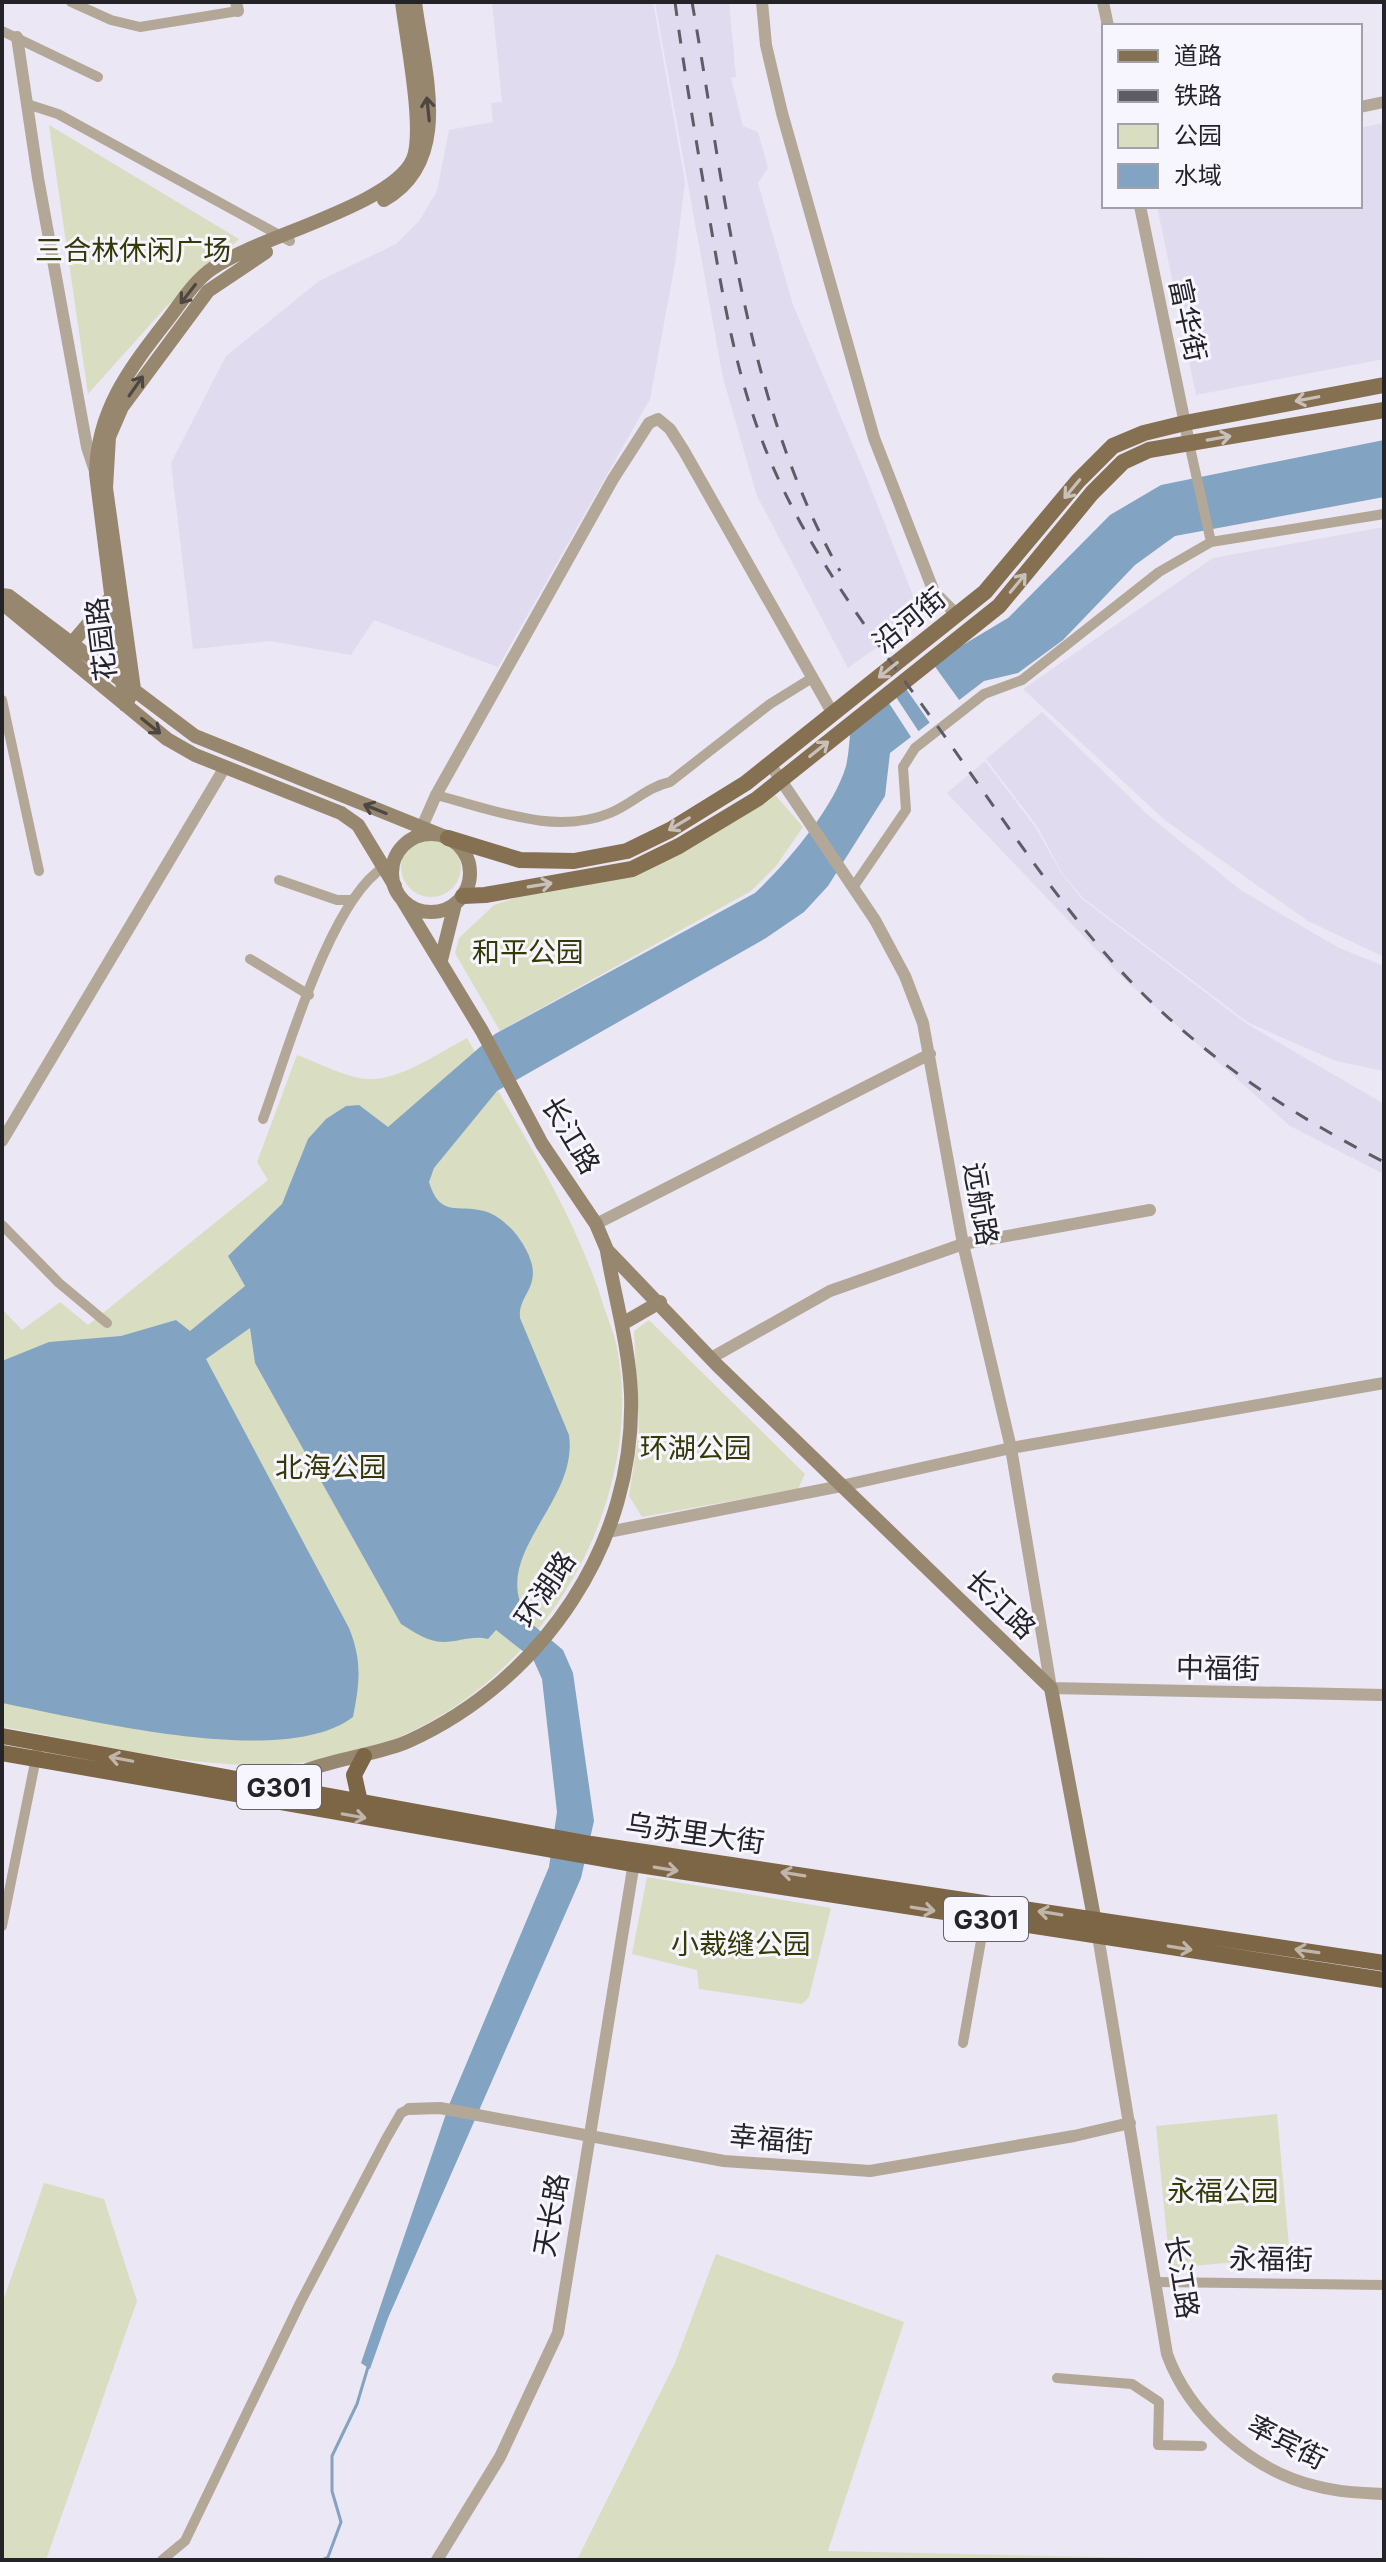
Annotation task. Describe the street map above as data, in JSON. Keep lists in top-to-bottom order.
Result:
{
  "streets": {
    "highway": ["G301", "乌苏里大街"],
    "main road": [
      "沿河街",
      "花园路",
      "长江路",
      "环湖路"
    ],
    "street": [
      "富华街",
      "远航路",
      "中福街",
      "幸福街",
      "天长路",
      "永福街",
      "率宾街"
    ]
  },
  "crossings": [
    ["富华街", "沿河街"],
    ["沿河街", "长江路"],
    ["沿河街", "远航路"],
    ["花园路", "长江路"],
    ["长江路", "远航路"],
    ["长江路", "环湖路"],
    ["长江路", "中福街"],
    ["长江路", "乌苏里大街"],
    ["长江路", "幸福街"],
    ["长江路", "永福街"],
    ["长江路", "率宾街"],
    ["远航路", "中福街"],
    ["环湖路", "乌苏里大街"],
    ["乌苏里大街", "天长路"],
    ["幸福街", "天长路"]
  ],
  "parks": [
    "三合林休闲广场",
    "和平公园",
    "环湖公园",
    "北海公园",
    "小裁缝公园",
    "永福公园"
  ],
  "legend": [
    "道路",
    "铁路",
    "公园",
    "水域"
  ]
}
